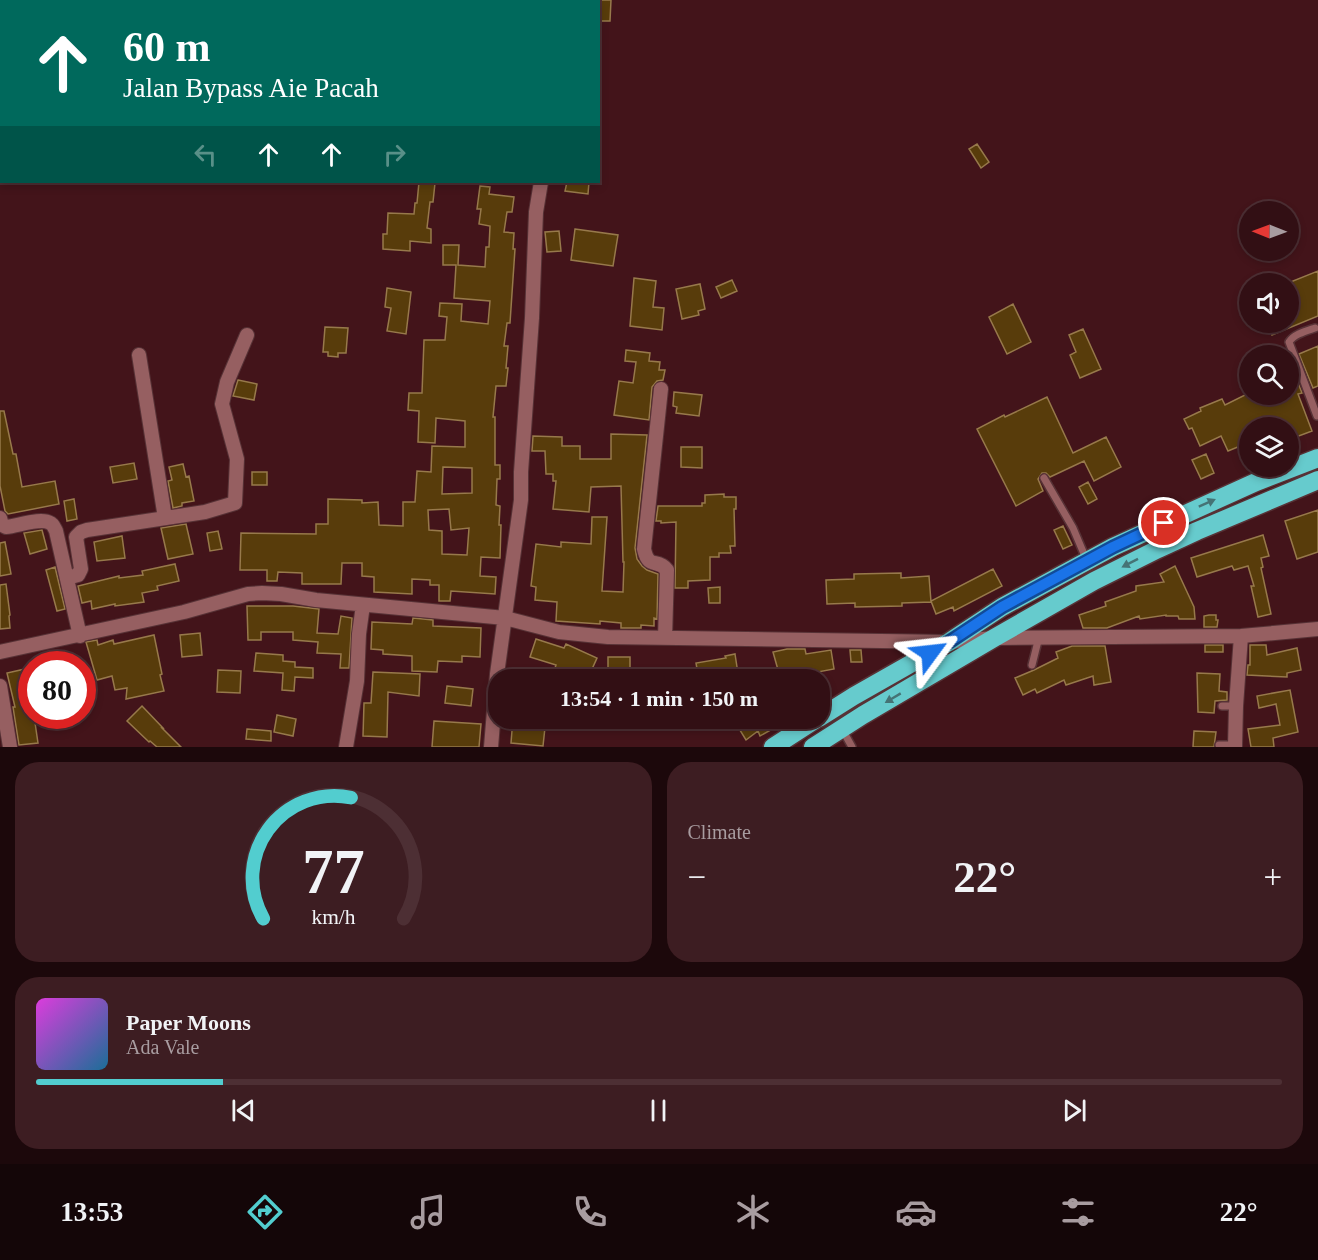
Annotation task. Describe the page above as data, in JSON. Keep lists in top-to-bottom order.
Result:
{
  "north": "left",
  "page": {
    "turn": ["60 m", "Jalan Bypass Aie Pacah"],
    "limit": "80",
    "trip": "13:54 · 1 min · 150 m",
    "tile": "Climate",
    "heat": ["−", "22°", "+"],
    "song": ["Paper Moons", "Ada Vale"],
    "tabs": ["13:53", "22°"],
    "gauge": ["77", "km/h"]
  }
}
